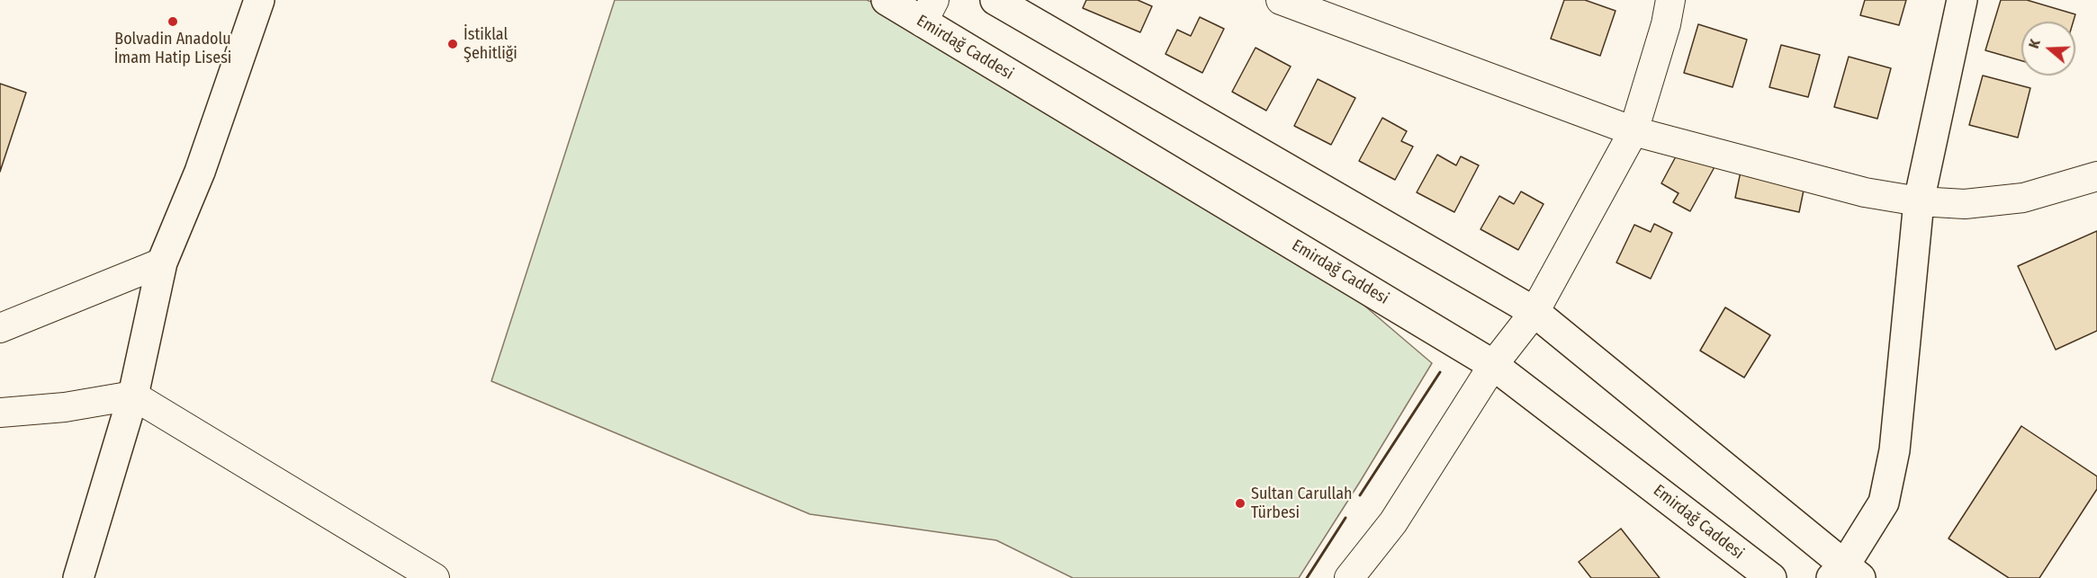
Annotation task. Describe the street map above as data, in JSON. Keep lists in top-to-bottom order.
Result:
{
  "streets": {
    "main road": ["Emirdağ Caddesi"]
  },
  "places": ["Bolvadin Anadolu İmam Hatip Lisesi", "İstiklal Şehitliği", "Sultan Carullah Türbesi"],
  "north": "left"
}
